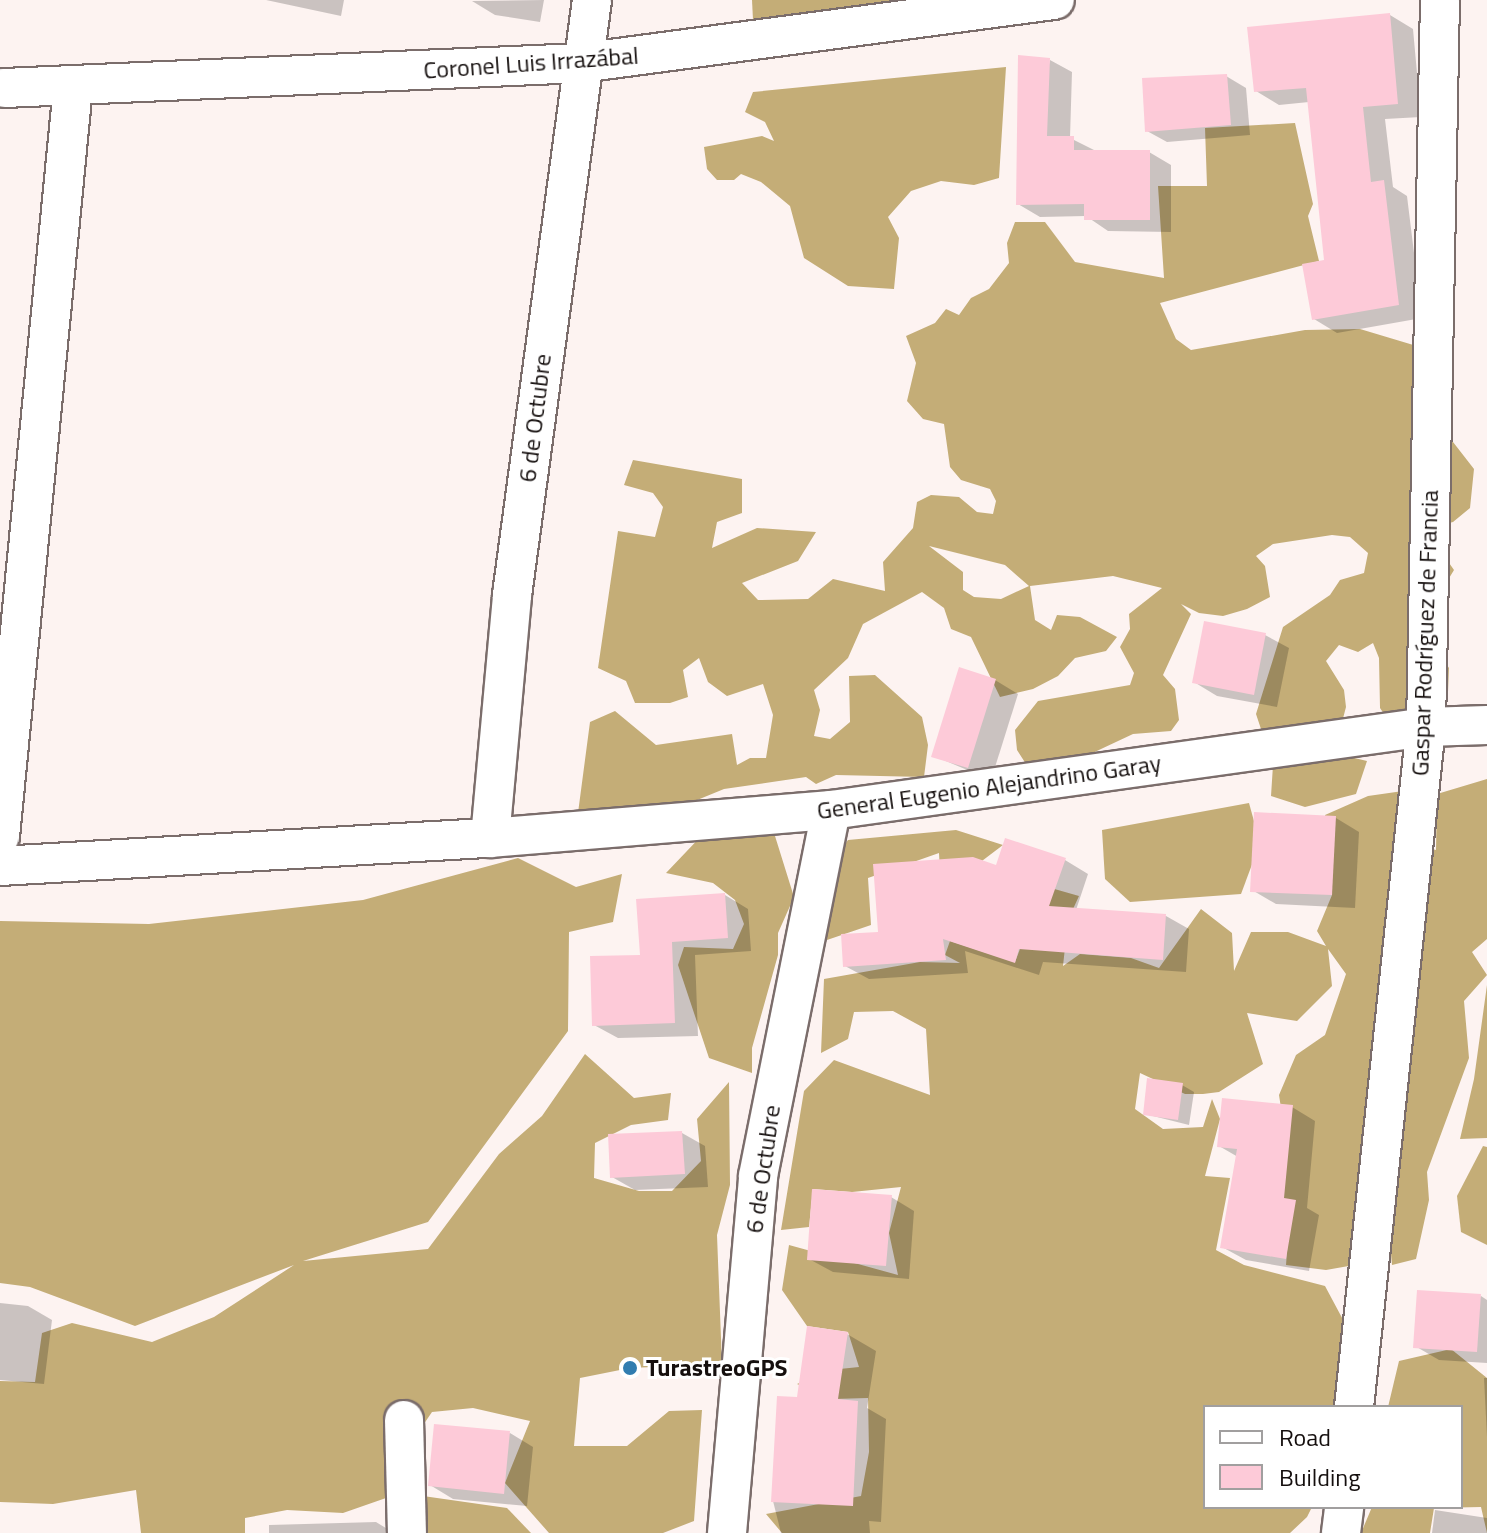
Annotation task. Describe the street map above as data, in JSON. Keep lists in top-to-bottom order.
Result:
{
  "streets": {
    "street": [
      "Coronel Luis Irrazábal",
      "6 de Octubre",
      "Gaspar Rodríguez de Francia",
      "General Eugenio Alejandrino Garay"
    ]
  },
  "crossings": [
    ["Coronel Luis Irrazábal", "6 de Octubre"],
    ["6 de Octubre", "General Eugenio Alejandrino Garay"],
    ["Gaspar Rodríguez de Francia", "General Eugenio Alejandrino Garay"]
  ],
  "places": ["TurastreoGPS"],
  "legend": ["Road", "Building"]
}
